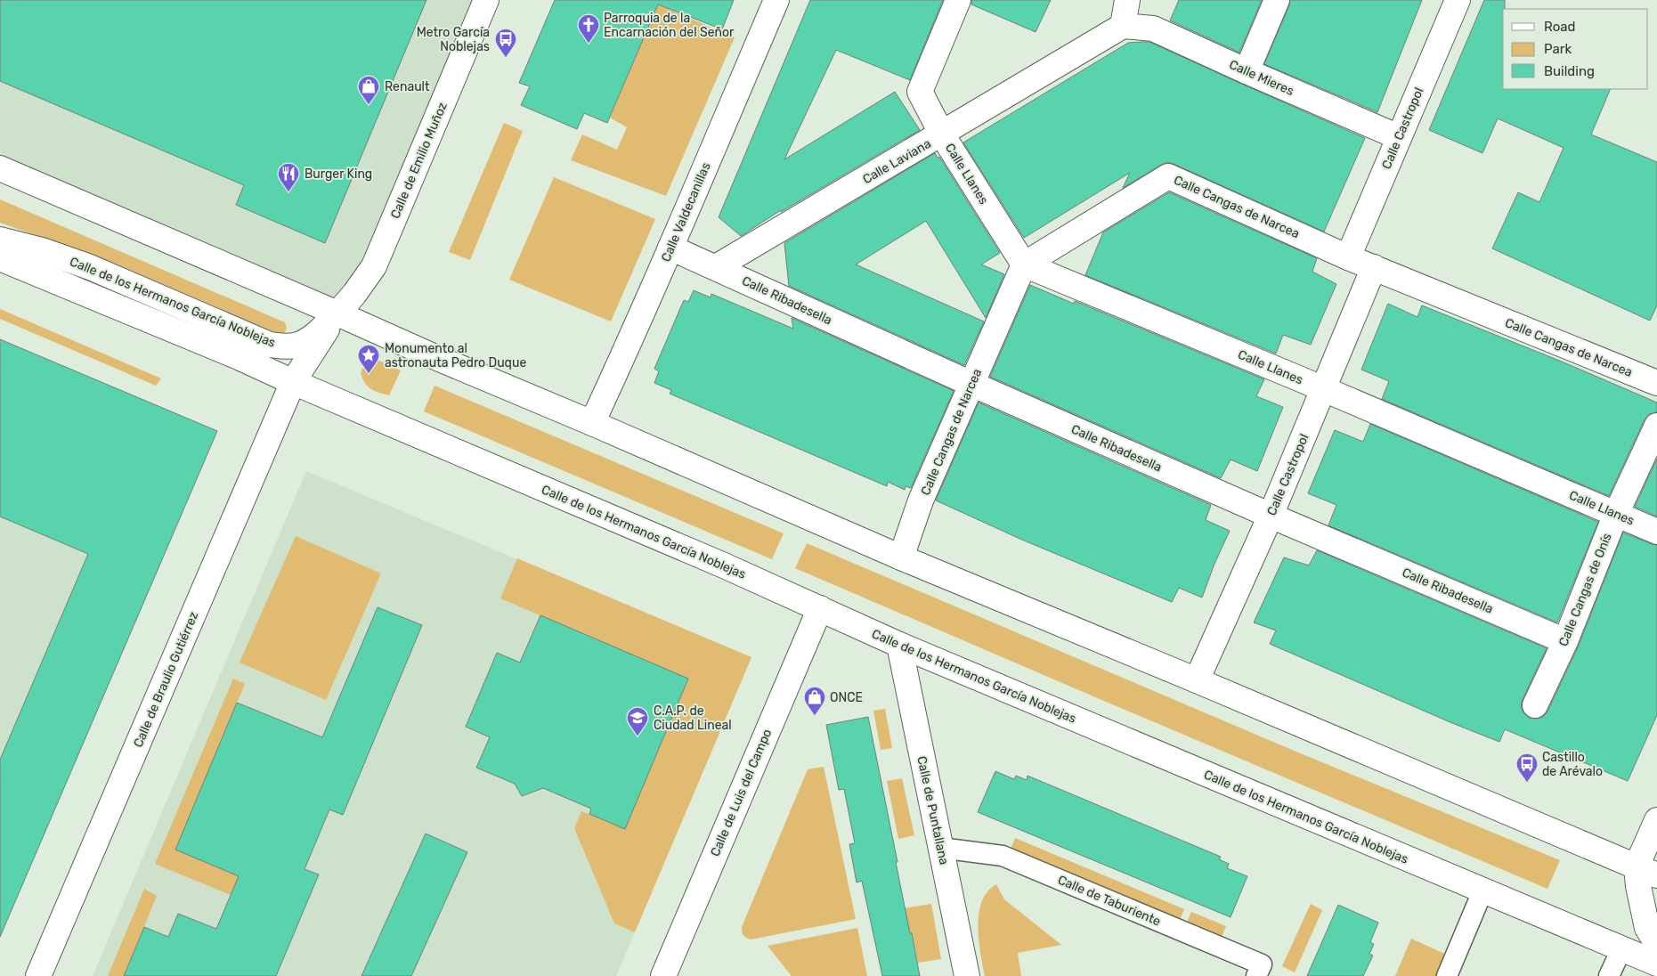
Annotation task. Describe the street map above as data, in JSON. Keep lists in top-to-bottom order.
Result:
{
  "streets": {
    "street": [
      "Calle Mieres",
      "Calle Castropol",
      "Calle de Emilio Muñoz",
      "Calle Laviana",
      "Calle Llanes",
      "Calle Cangas de Narcea",
      "Calle Valdecanillas",
      "Calle Ribadesella",
      "Calle de los Hermanos García Noblejas",
      "Calle Cangas de Onís",
      "Calle de Braulio Gutiérrez",
      "Calle de Luis del Campo",
      "Calle de Puntallana",
      "Calle de Taburiente"
    ]
  },
  "crossings": [
    ["Calle Mieres", "Calle Castropol"],
    ["Calle Mieres", "Calle Laviana"],
    ["Calle Castropol", "Calle Llanes"],
    ["Calle Castropol", "Calle Cangas de Narcea"],
    ["Calle Castropol", "Calle Ribadesella"],
    ["Calle de Emilio Muñoz", "Calle de los Hermanos García Noblejas"],
    ["Calle Laviana", "Calle Llanes"],
    ["Calle Laviana", "Calle Ribadesella"],
    ["Calle Llanes", "Calle Cangas de Narcea"],
    ["Calle Llanes", "Calle Cangas de Onís"],
    ["Calle Cangas de Narcea", "Calle Ribadesella"],
    ["Calle Valdecanillas", "Calle Ribadesella"],
    ["Calle Ribadesella", "Calle Cangas de Onís"],
    ["Calle de los Hermanos García Noblejas", "Calle de Braulio Gutiérrez"],
    ["Calle de los Hermanos García Noblejas", "Calle de Luis del Campo"],
    ["Calle de los Hermanos García Noblejas", "Calle de Puntallana"],
    ["Calle de Puntallana", "Calle de Taburiente"]
  ],
  "places": {
    "church": ["Parroquia de la Encarnación del Señor"],
    "bus stop": ["Metro García Noblejas", "Castillo de Arévalo"],
    "shop": ["Renault", "ONCE"],
    "restaurant": ["Burger King"],
    "place": ["Monumento al astronauta Pedro Duque"],
    "school or university": ["C.A.P. de Ciudad Lineal"]
  },
  "legend": ["Road", "Park", "Building"]
}
